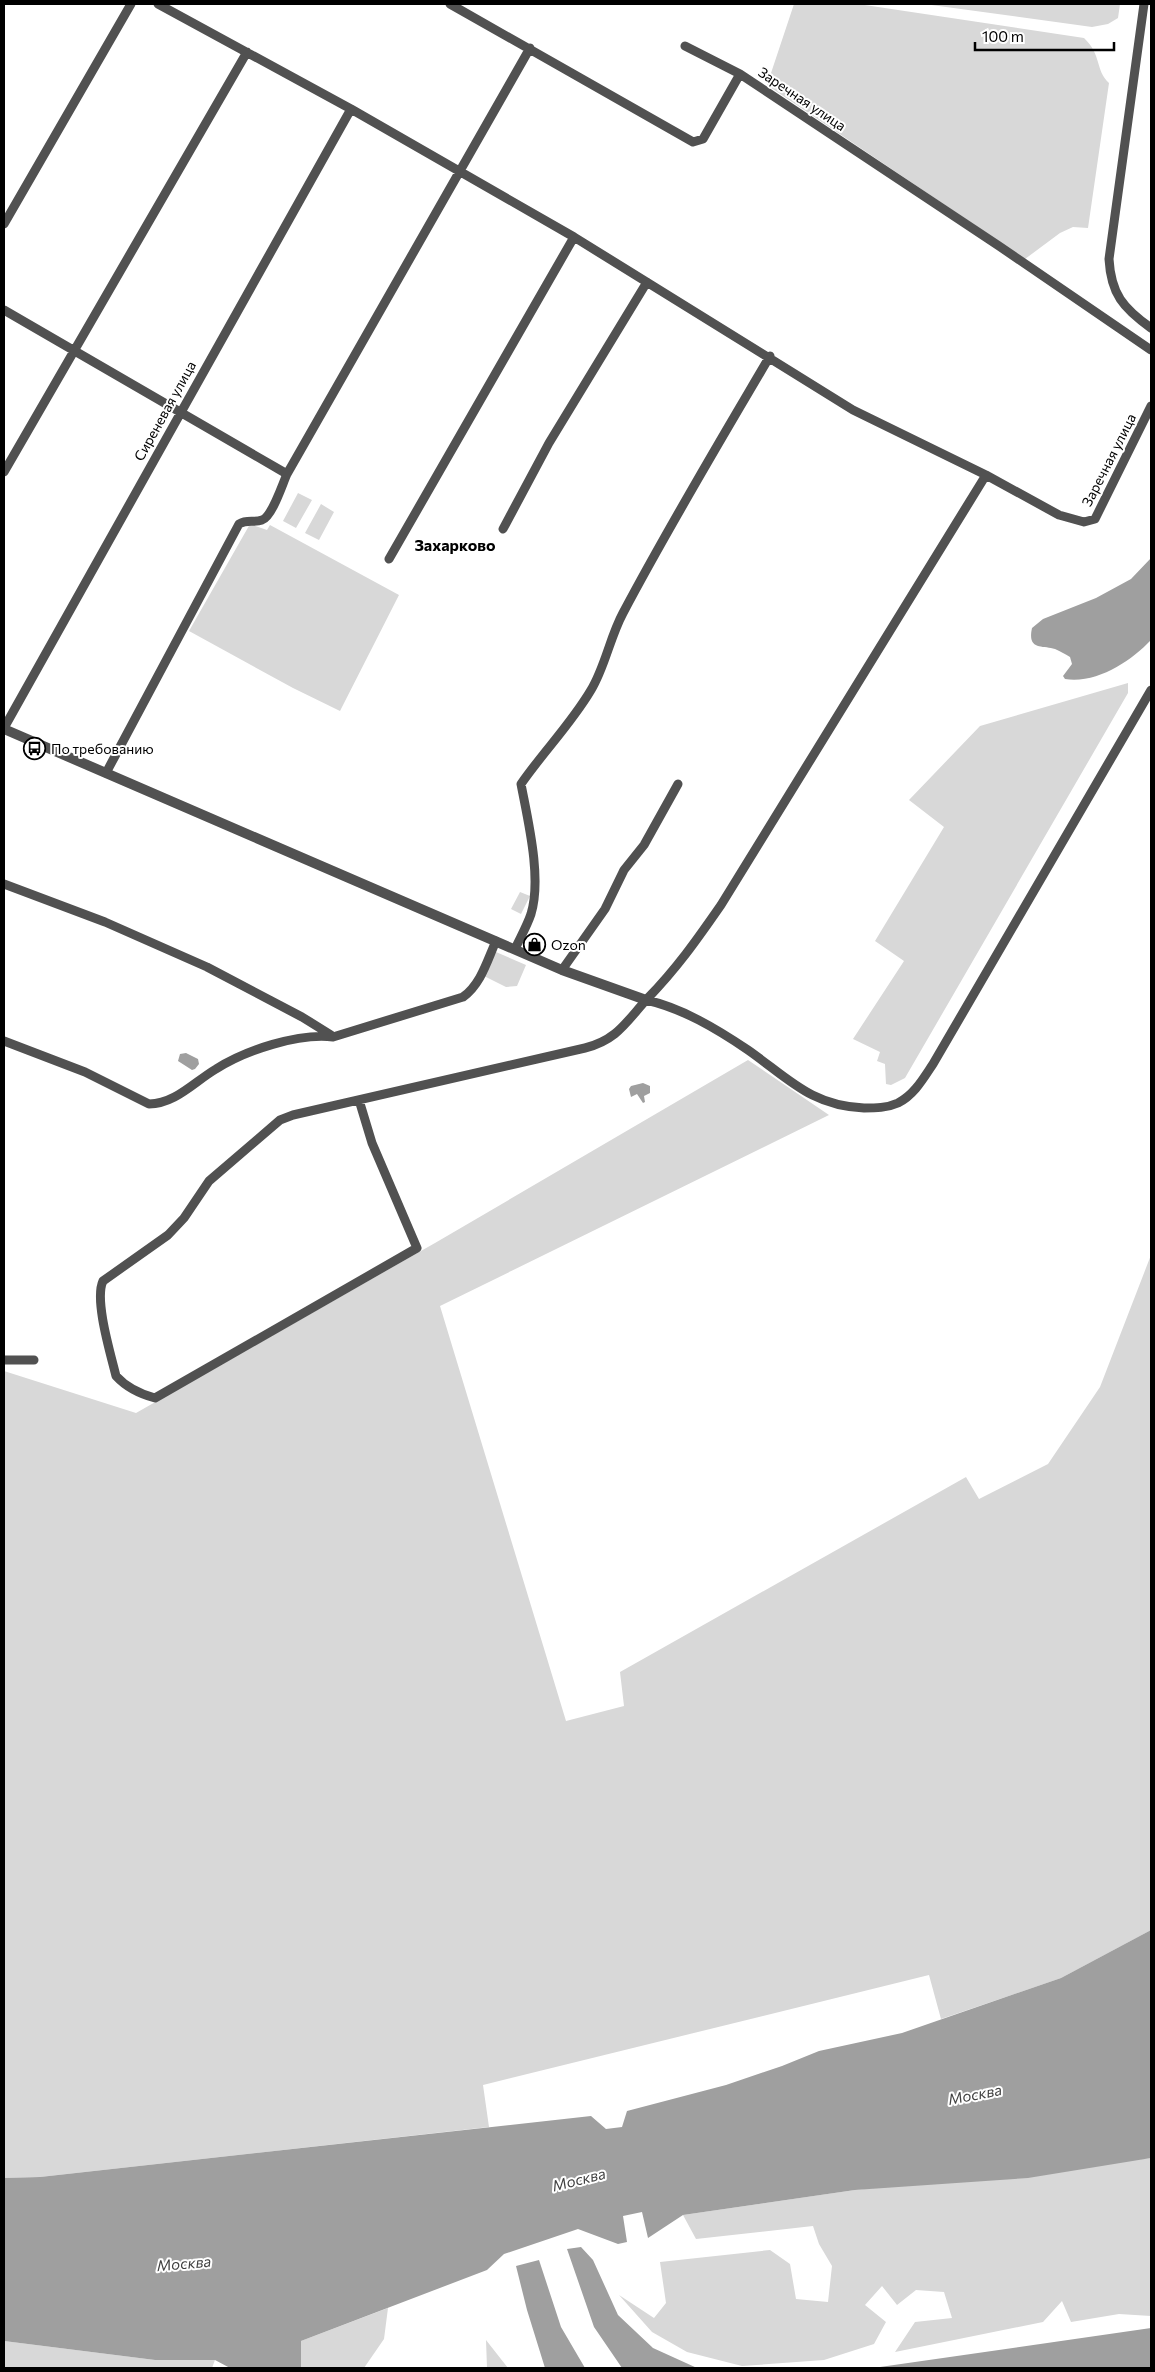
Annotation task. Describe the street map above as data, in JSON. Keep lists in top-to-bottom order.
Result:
{
  "streets": {
    "street": ["Заречная улица", "Сиреневая улица"]
  },
  "crossings": [
    ["Заречная улица", "Сиреневая улица"]
  ],
  "districts": ["Захарково"],
  "water": ["Москва"],
  "places": {
    "bus stop": ["По требованию"],
    "shop": ["Ozon"]
  },
  "scale_bar": "100 m"
}
